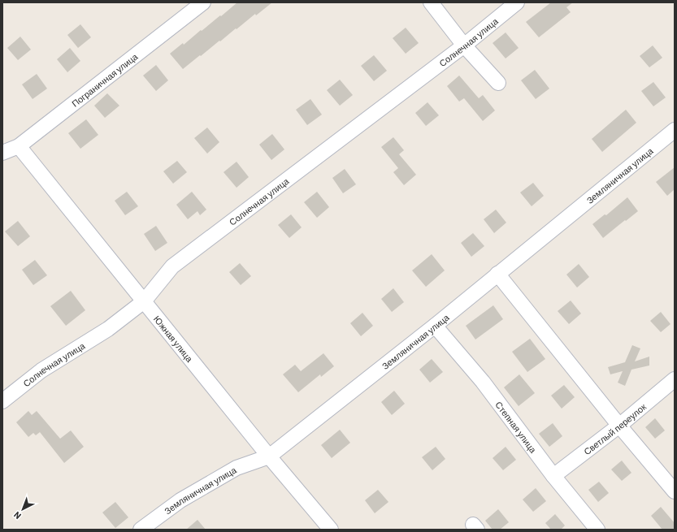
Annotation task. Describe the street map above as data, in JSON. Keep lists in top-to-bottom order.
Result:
{
  "streets": {
    "street": [
      "Солнечная улица",
      "Пограничная улица",
      "Земляничная улица",
      "Южная улица",
      "Степная улица",
      "Светлый переулок"
    ]
  },
  "crossings": [
    ["Солнечная улица", "Южная улица"],
    ["Пограничная улица", "Южная улица"],
    ["Земляничная улица", "Южная улица"],
    ["Земляничная улица", "Степная улица"],
    ["Степная улица", "Светлый переулок"]
  ],
  "north": "bottom left"
}
